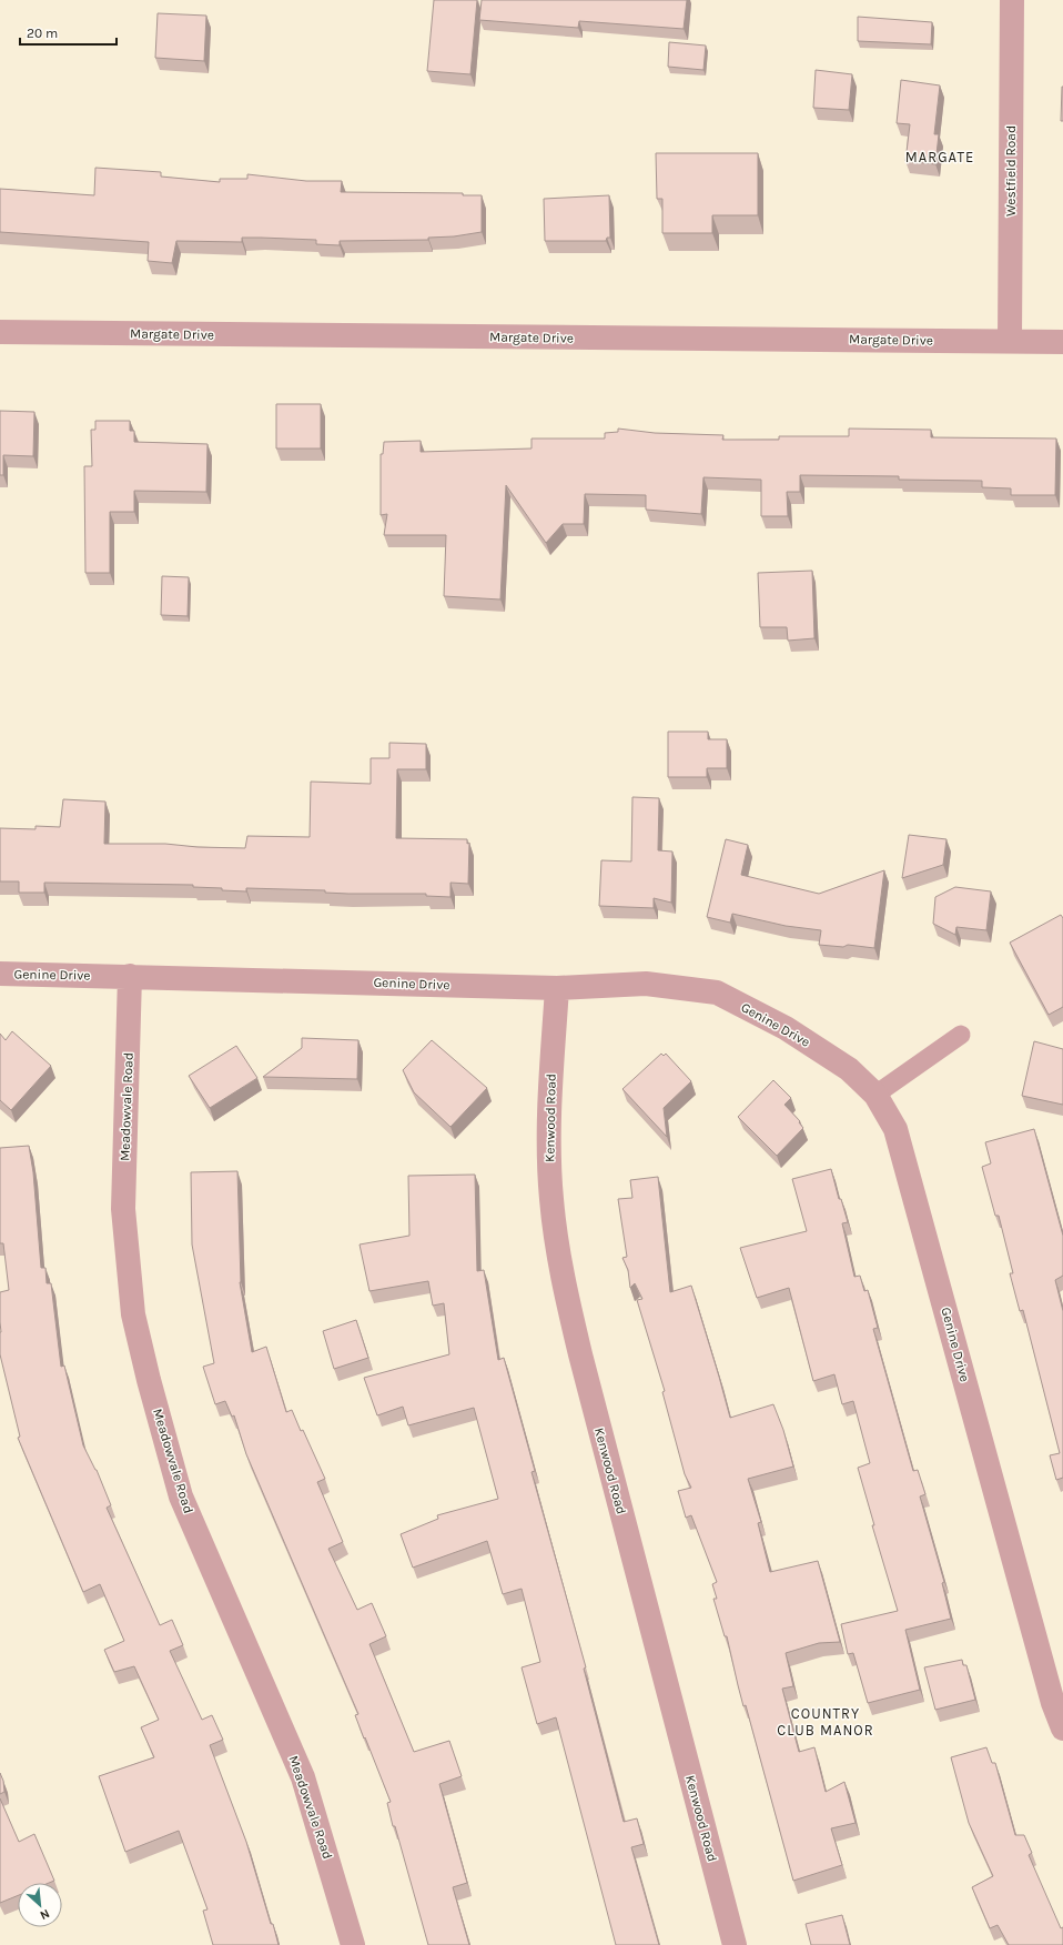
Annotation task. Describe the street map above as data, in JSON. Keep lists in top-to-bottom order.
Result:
{
  "streets": {
    "street": [
      "Westfield Road",
      "Margate Drive",
      "Genine Drive",
      "Meadowvale Road",
      "Kenwood Road"
    ]
  },
  "crossings": [
    ["Westfield Road", "Margate Drive"],
    ["Genine Drive", "Meadowvale Road"],
    ["Genine Drive", "Kenwood Road"]
  ],
  "districts": ["MARGATE", "COUNTRY CLUB MANOR"],
  "scale_bar": "20 m",
  "north": "bottom right"
}
